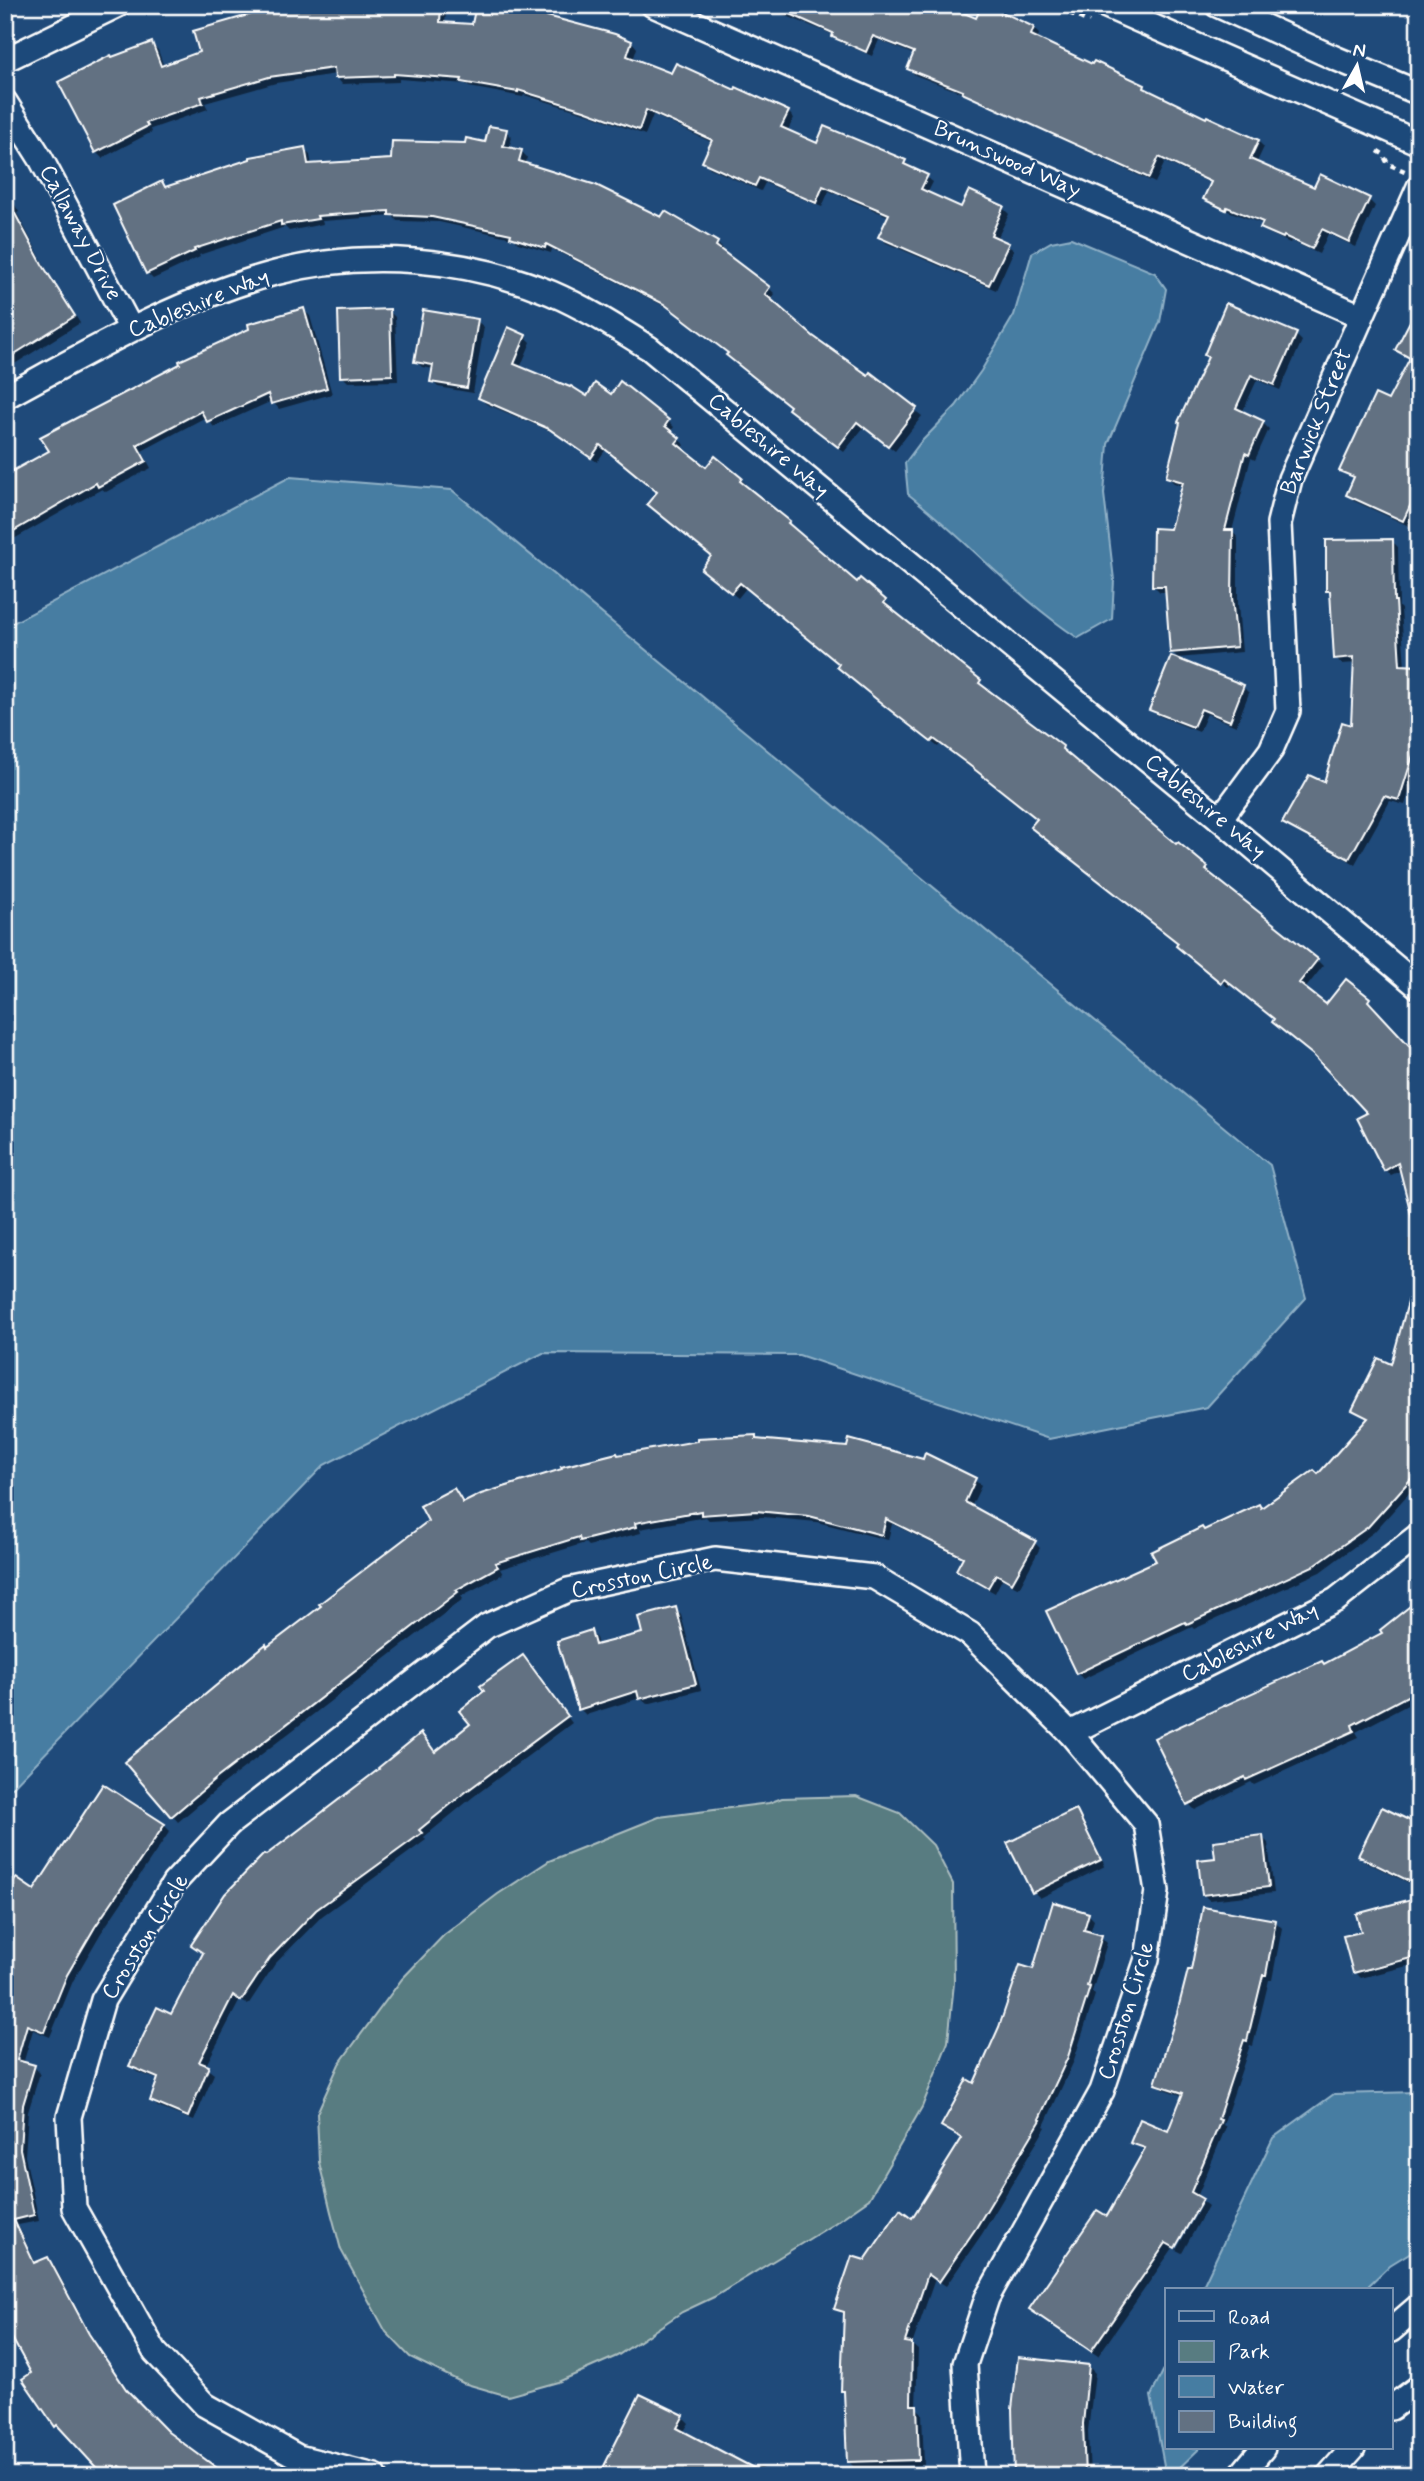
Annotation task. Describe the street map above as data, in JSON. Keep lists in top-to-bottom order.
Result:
{
  "streets": {
    "street": [
      "Brunswood Way",
      "Callaway Drive",
      "Cableshire Way",
      "Barwick Street",
      "Crosston Circle"
    ]
  },
  "crossings": [
    ["Brunswood Way", "Barwick Street"],
    ["Callaway Drive", "Cableshire Way"],
    ["Cableshire Way", "Barwick Street"],
    ["Cableshire Way", "Crosston Circle"]
  ],
  "legend": [
    "Road",
    "Park",
    "Water",
    "Building"
  ],
  "north": "top"
}
